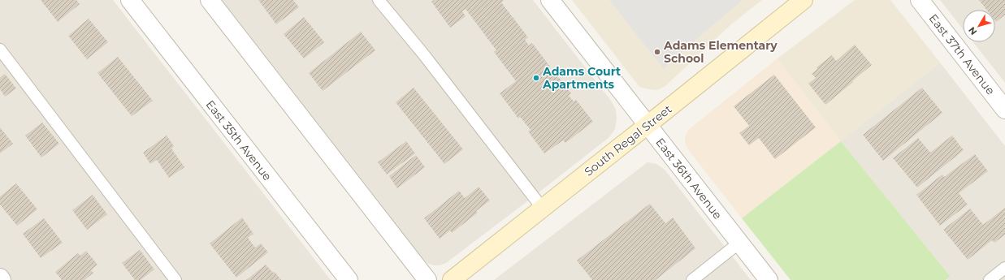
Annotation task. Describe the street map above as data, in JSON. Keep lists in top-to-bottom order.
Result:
{
  "streets": {
    "main road": ["South Regal Street"],
    "street": ["East 37th Avenue", "East 35th Avenue", "East 36th Avenue"]
  },
  "crossings": [
    ["South Regal Street", "East 36th Avenue"]
  ],
  "places": ["Adams Elementary School", "Adams Court Apartments"],
  "north": "bottom left"
}
